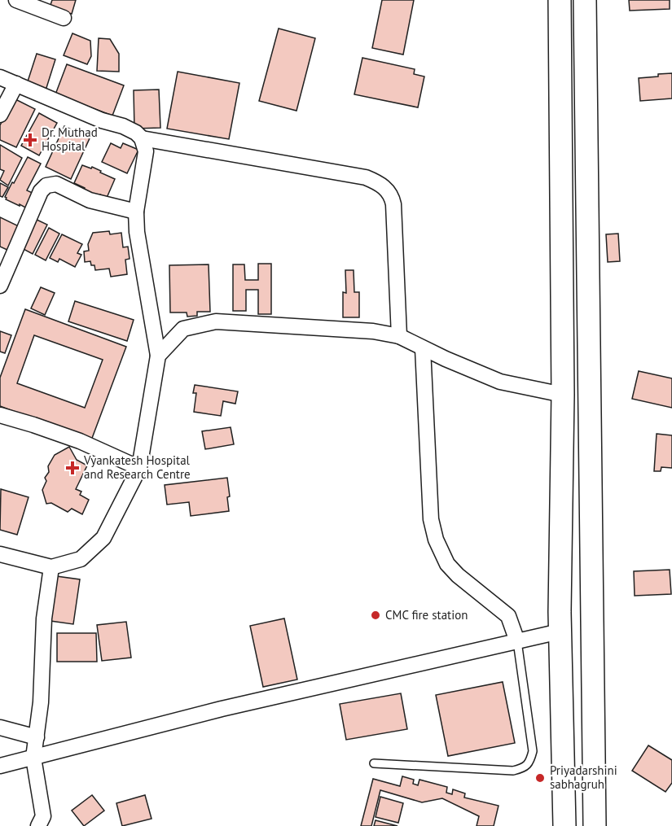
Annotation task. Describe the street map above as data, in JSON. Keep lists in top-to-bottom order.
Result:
{
  "places": {
    "health": ["Dr. Muthad Hospital", "Vyankatesh Hospital and Research Centre"],
    "other": ["CMC fire station", "Priyadarshini sabhagruh"]
  }
}
